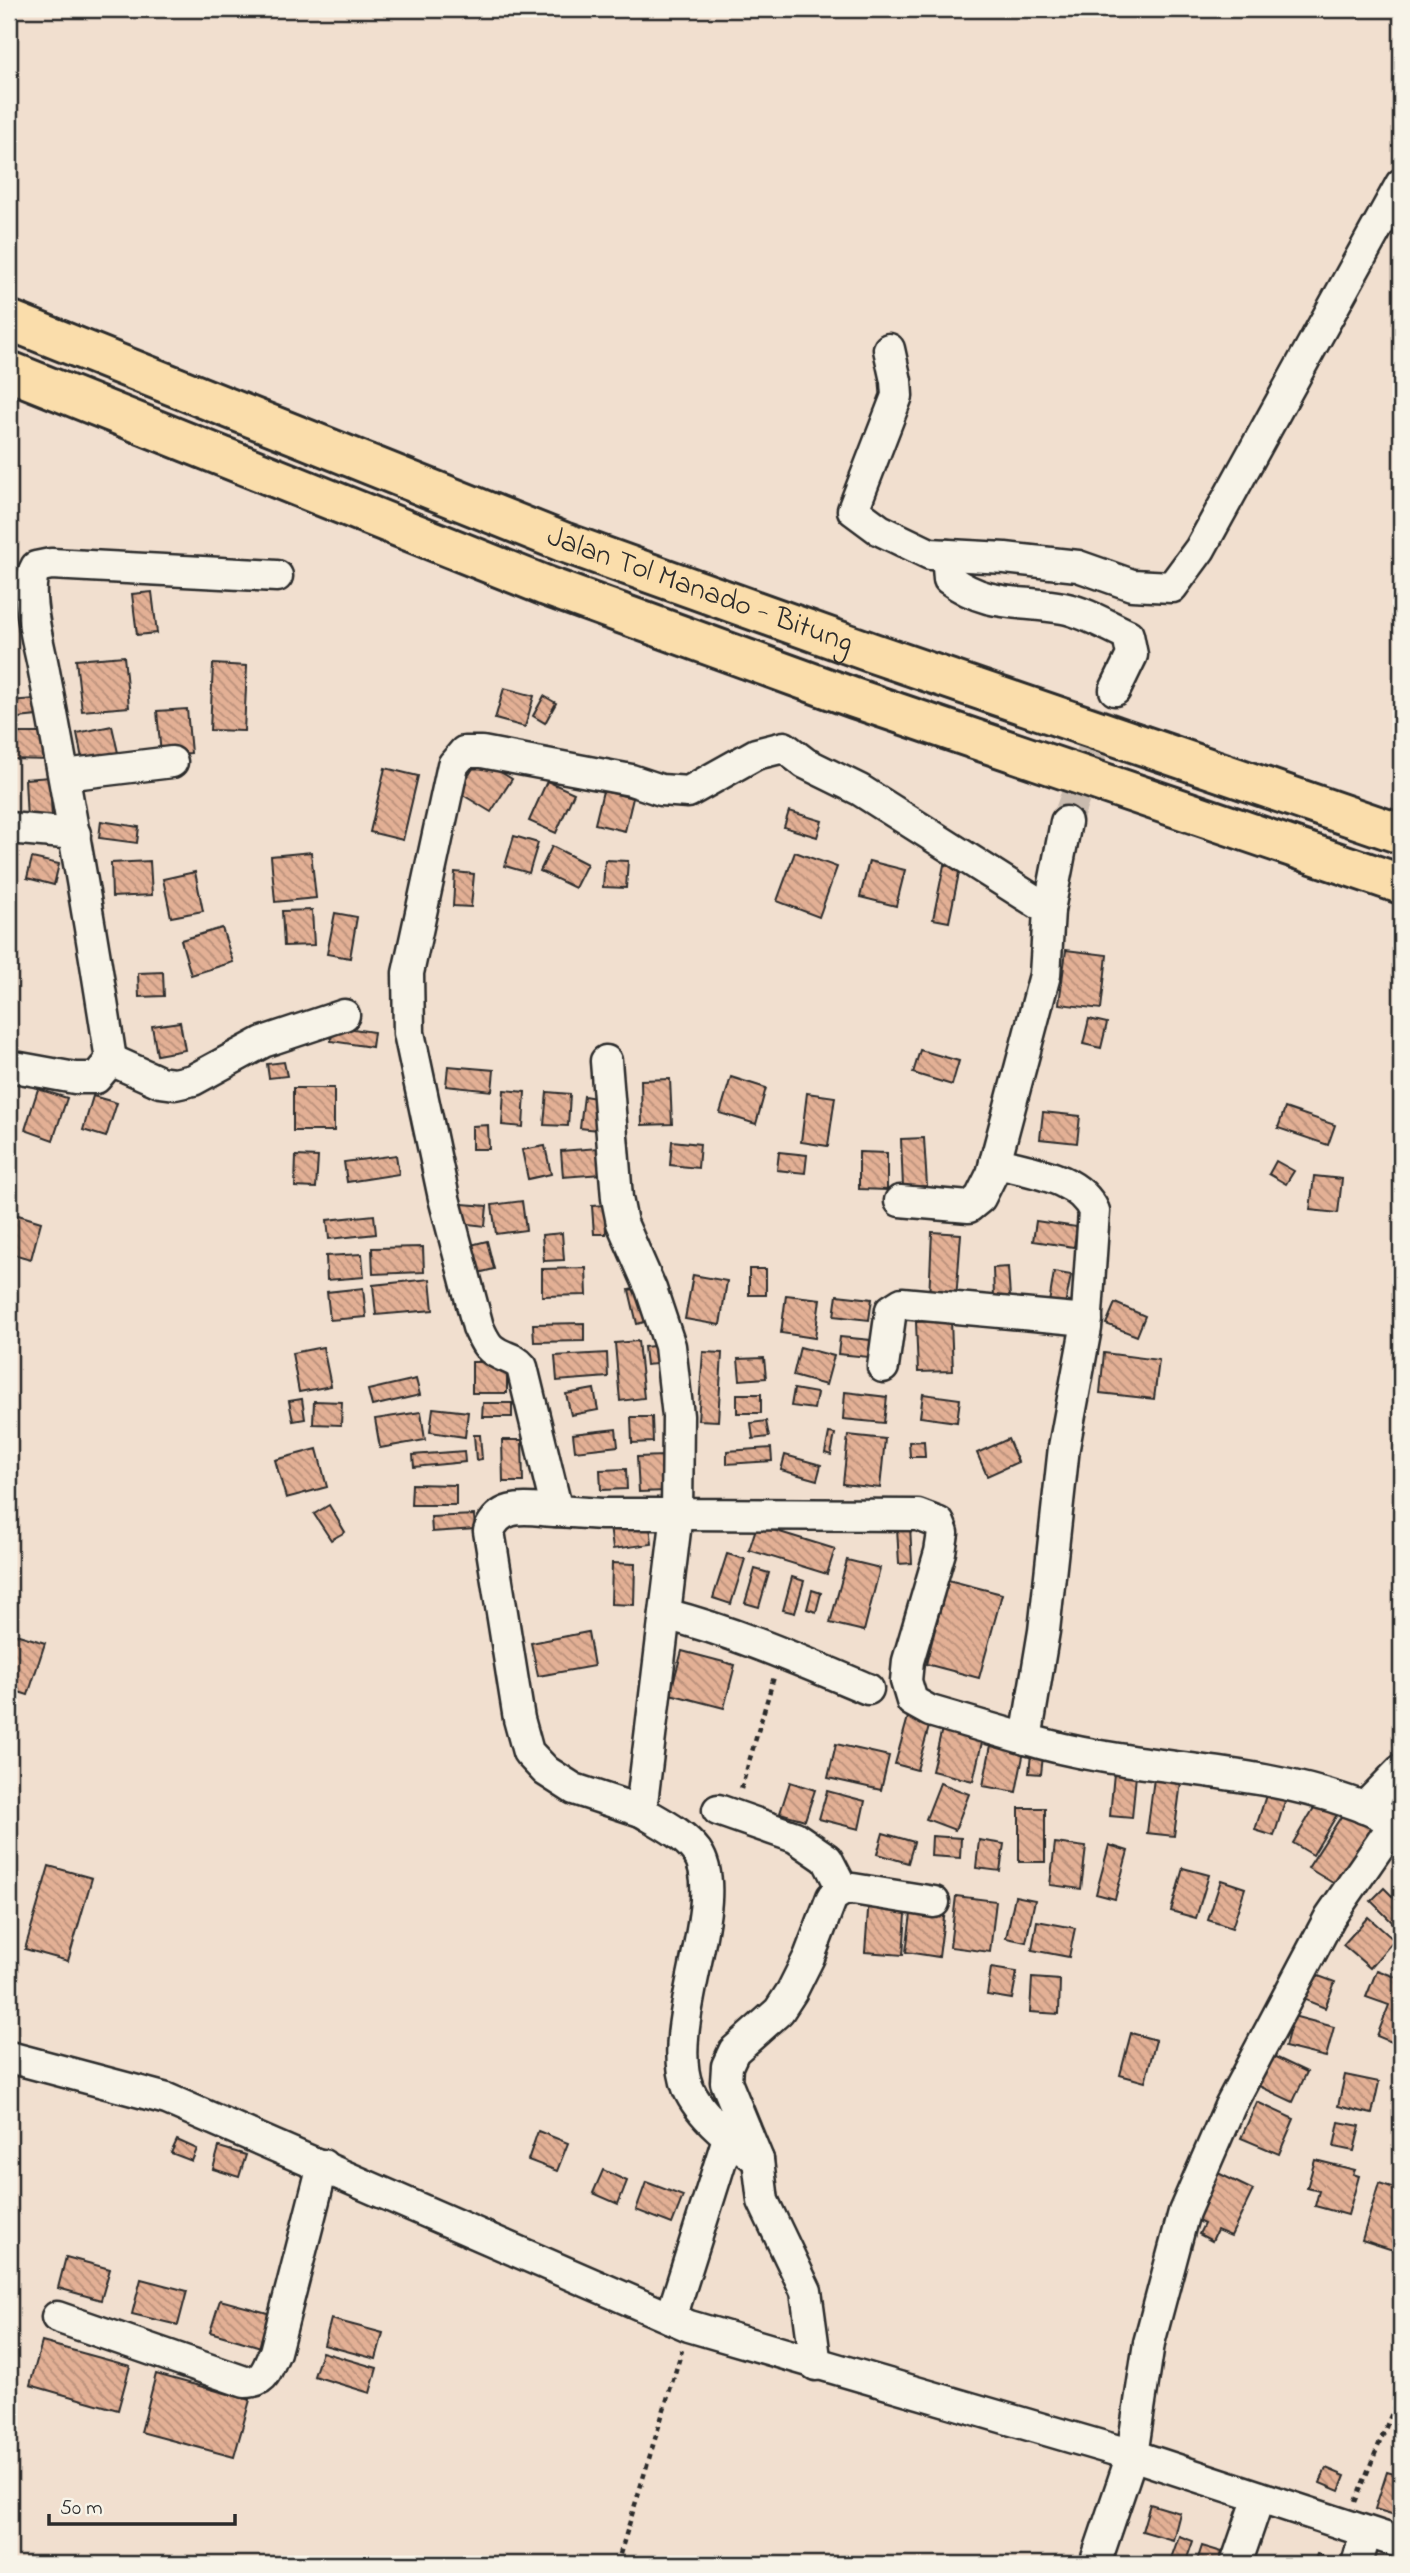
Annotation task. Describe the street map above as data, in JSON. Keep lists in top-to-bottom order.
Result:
{
  "streets": {
    "highway": ["Jalan Tol Manado - Bitung"]
  },
  "scale_bar": "50 m"
}
